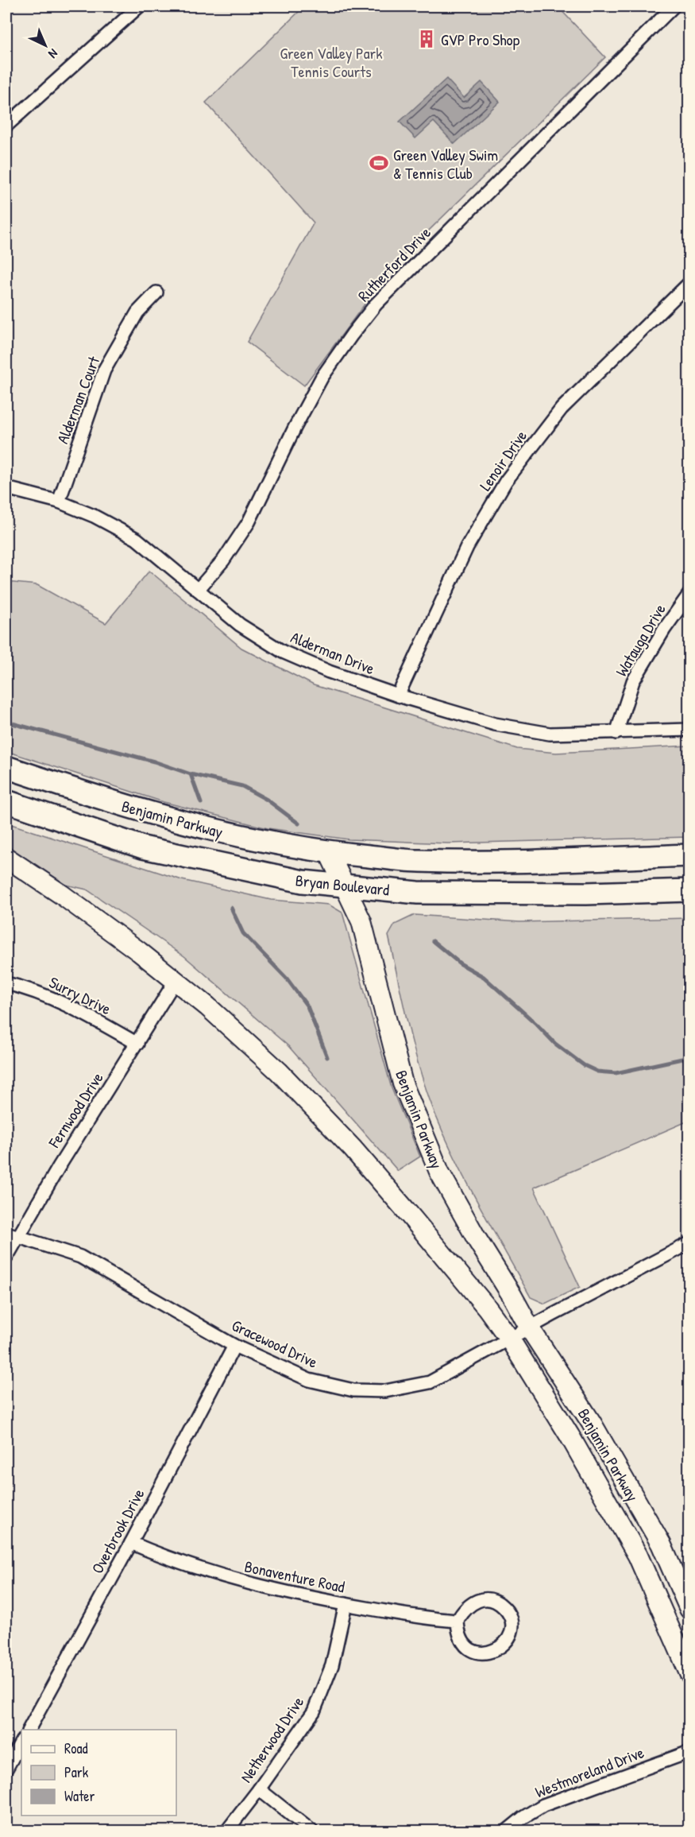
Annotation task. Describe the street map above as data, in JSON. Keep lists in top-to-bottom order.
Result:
{
  "streets": {
    "highway": ["Benjamin Parkway", "Bryan Boulevard"],
    "street": [
      "Rutherford Drive",
      "Alderman Court",
      "Lenoir Drive",
      "Watauga Drive",
      "Alderman Drive",
      "Surry Drive",
      "Fernwood Drive",
      "Gracewood Drive",
      "Overbrook Drive",
      "Bonaventure Road",
      "Netherwood Drive",
      "Westmoreland Drive"
    ]
  },
  "crossings": [
    ["Rutherford Drive", "Alderman Drive"],
    ["Alderman Court", "Alderman Drive"],
    ["Lenoir Drive", "Alderman Drive"],
    ["Watauga Drive", "Alderman Drive"],
    ["Benjamin Parkway", "Bryan Boulevard"],
    ["Benjamin Parkway", "Fernwood Drive"],
    ["Benjamin Parkway", "Gracewood Drive"],
    ["Surry Drive", "Fernwood Drive"],
    ["Fernwood Drive", "Gracewood Drive"],
    ["Gracewood Drive", "Overbrook Drive"],
    ["Overbrook Drive", "Bonaventure Road"],
    ["Bonaventure Road", "Netherwood Drive"]
  ],
  "parks": ["Green Valley Park Tennis Courts"],
  "places": {
    "building": ["GVP Pro Shop"],
    "sports": ["Green Valley Swim & Tennis Club"]
  },
  "legend": ["Road", "Park", "Water"],
  "north": "bottom right"
}
